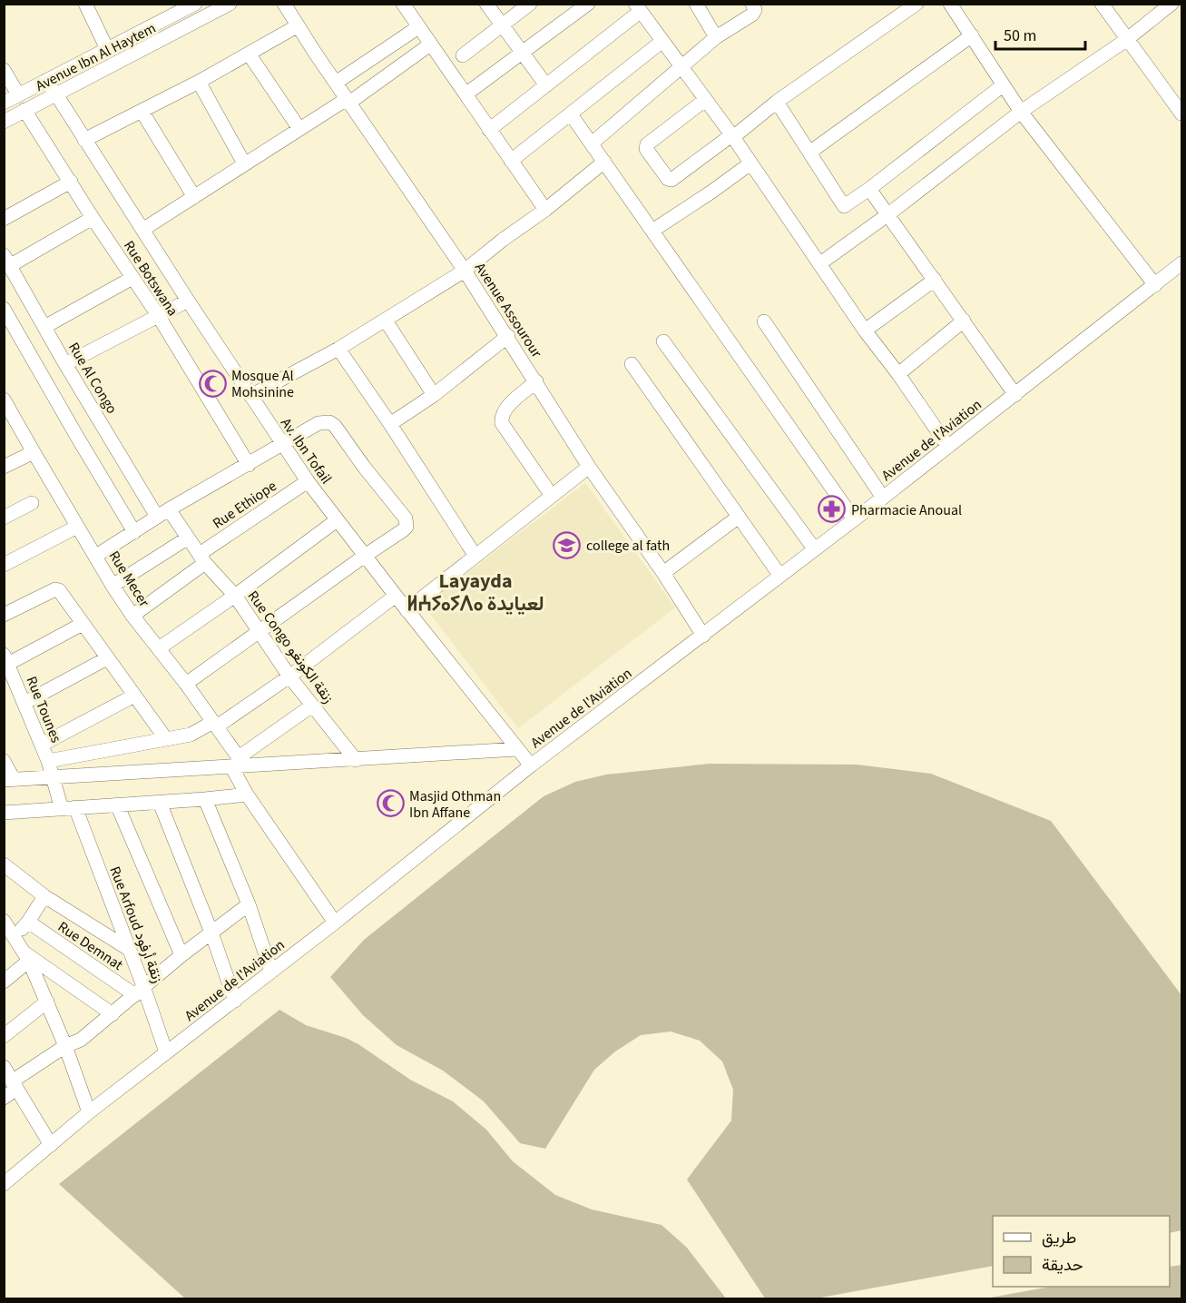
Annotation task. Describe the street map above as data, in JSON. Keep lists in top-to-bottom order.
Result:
{
  "streets": {
    "street": [
      "Avenue Ibn Al Haytem",
      "Rue Botswana",
      "Avenue Assourour",
      "Rue Al Congo",
      "Avenue de l'Aviation",
      "Av. Ibn Tofail",
      "Rue Ethiope",
      "Rue Mecer",
      "Rue Congo زنقة الكونغو",
      "Rue Tounes",
      "Rue Arfoud زنقة أرفود",
      "Rue Demnat"
    ]
  },
  "crossings": [
    ["Avenue Ibn Al Haytem", "Rue Botswana"],
    ["Avenue Ibn Al Haytem", "Av. Ibn Tofail"],
    ["Avenue Assourour", "Avenue de l'Aviation"],
    ["Rue Al Congo", "Rue Congo زنقة الكونغو"],
    ["Avenue de l'Aviation", "Av. Ibn Tofail"],
    ["Avenue de l'Aviation", "Rue Mecer"],
    ["Avenue de l'Aviation", "Rue Arfoud زنقة أرفود"],
    ["Av. Ibn Tofail", "Rue Ethiope"],
    ["Rue Ethiope", "Rue Mecer"],
    ["Rue Ethiope", "Rue Congo زنقة الكونغو"],
    ["Rue Tounes", "Rue Arfoud زنقة أرفود"],
    ["Rue Arfoud زنقة أرفود", "Rue Demnat"]
  ],
  "districts": ["Layayda ⵍⵄⵢⴰⵢⴷⴰ لعيايدة"],
  "places": {
    "mosque": ["Mosque Al Mohsinine", "Masjid Othman Ibn Affane"],
    "pharmacy": ["Pharmacie Anoual"],
    "school or university": ["college al fath"]
  },
  "legend": ["طريق", "حديقة"],
  "scale_bar": "50 m"
}
